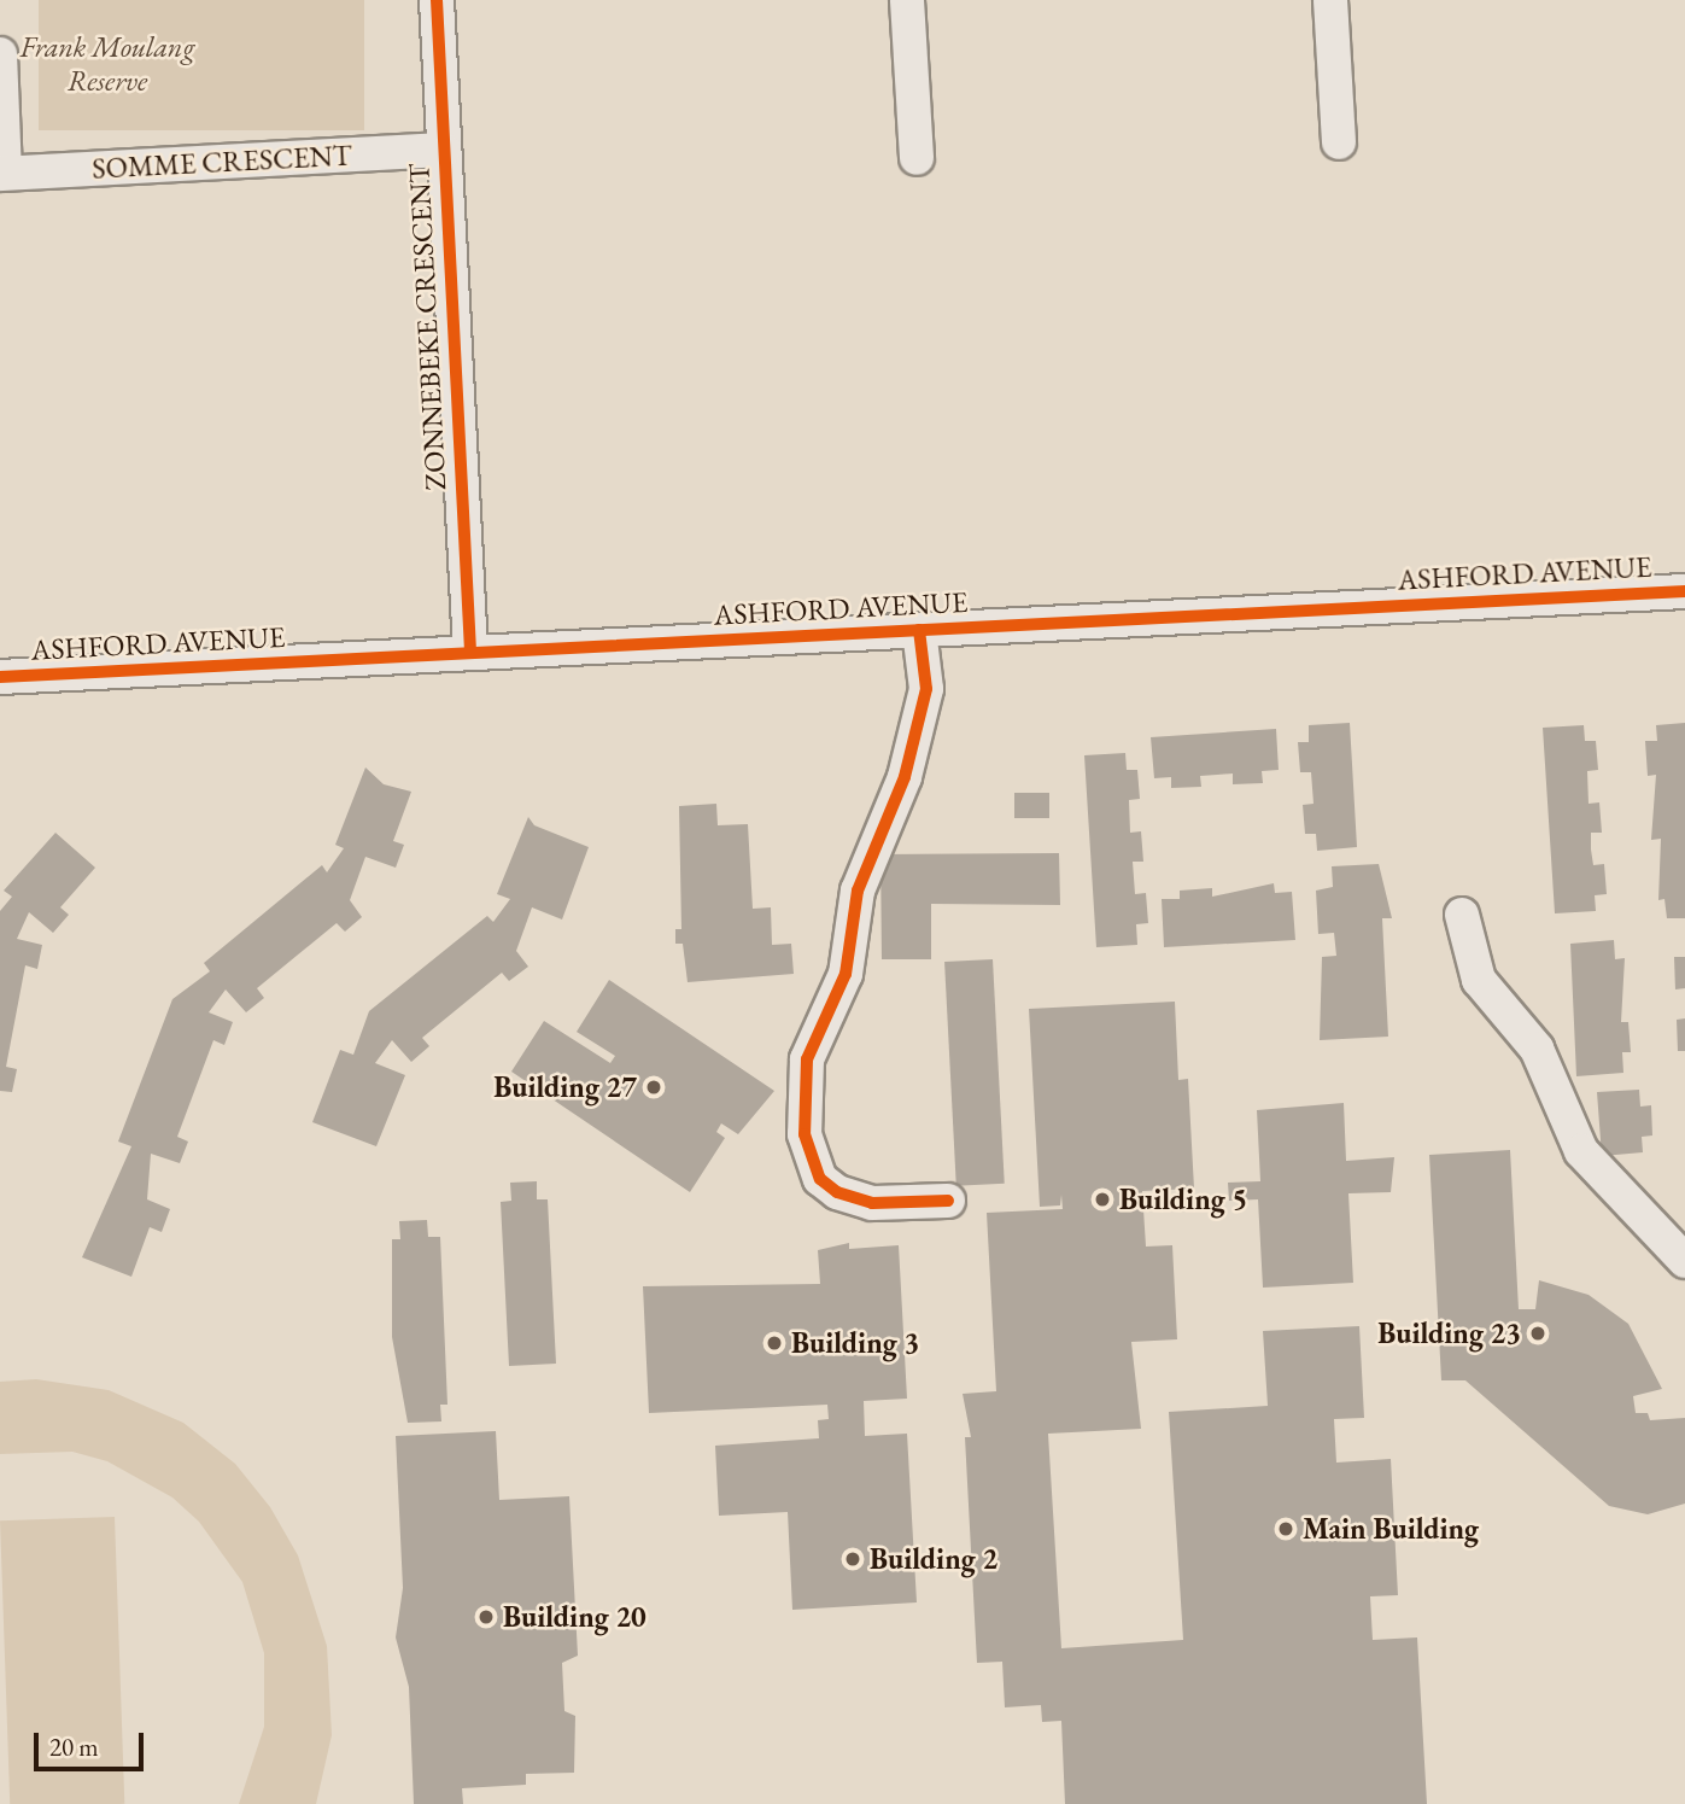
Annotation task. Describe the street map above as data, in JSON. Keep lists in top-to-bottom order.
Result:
{
  "streets": {
    "street": ["SOMME CRESCENT", "ZONNEBEKE CRESCENT", "ASHFORD AVENUE"]
  },
  "crossings": [
    ["SOMME CRESCENT", "ZONNEBEKE CRESCENT"],
    ["ZONNEBEKE CRESCENT", "ASHFORD AVENUE"]
  ],
  "parks": ["Frank Moulang Reserve"],
  "places": [
    "Building 27",
    "Building 5",
    "Building 23",
    "Building 3",
    "Main Building",
    "Building 2",
    "Building 20"
  ],
  "scale_bar": "20 m"
}
